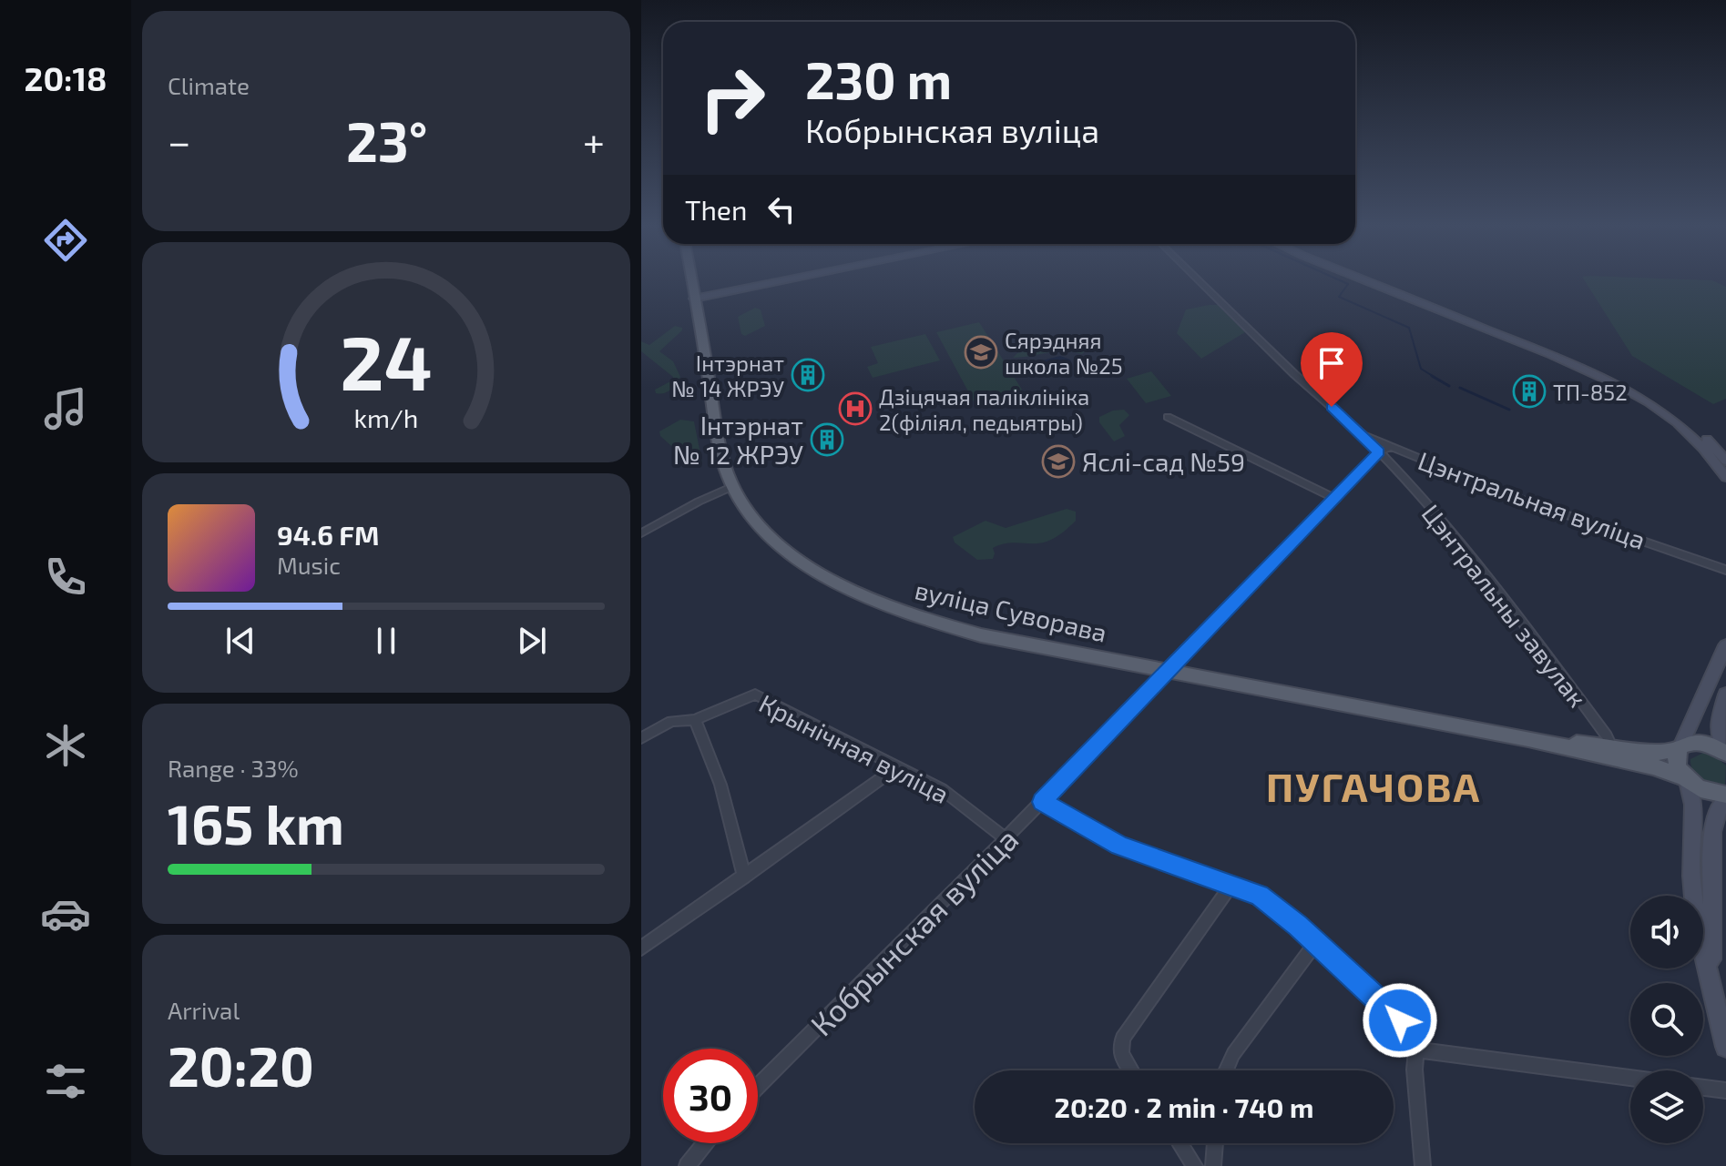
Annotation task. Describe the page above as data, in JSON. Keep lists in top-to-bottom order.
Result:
{
  "streets": {
    "main road": ["вуліца Суворава"],
    "street": [
      "Цэнтральная вуліца",
      "Цэнтральны завулак",
      "Крынічная вуліца",
      "Кобрынская вуліца"
    ]
  },
  "crossings": [
    ["Цэнтральная вуліца", "Цэнтральны завулак"],
    ["Цэнтральная вуліца", "Кобрынская вуліца"],
    ["Цэнтральны завулак", "вуліца Суворава"],
    ["Цэнтральны завулак", "Кобрынская вуліца"],
    ["вуліца Суворава", "Кобрынская вуліца"],
    ["Крынічная вуліца", "Кобрынская вуліца"]
  ],
  "districts": ["ПУГАЧОВА"],
  "places": {
    "school or university": ["Сярэдняя школа №25", "Яслі-сад №59"],
    "building": ["Інтэрнат № 14 ЖРЭУ", "ТП-852", "Інтэрнат № 12 ЖРЭУ"],
    "hospital": ["Дзіцячая паліклініка 2(філіял, педыятры)"]
  },
  "page": {
    "tabs": "20:18",
    "tile": [
      "Climate",
      ["Range · 33%", "165 km"],
      ["Arrival", "20:20"]
    ],
    "turn": ["230 m", "Кобрынская вуліца"],
    "heat": ["−", "23°", "+"],
    "then": "Then",
    "song": ["94.6 FM", "Music"],
    "limit": "30",
    "trip": "20:20 · 2 min · 740 m",
    "gauge": ["24", "km/h"]
  }
}
